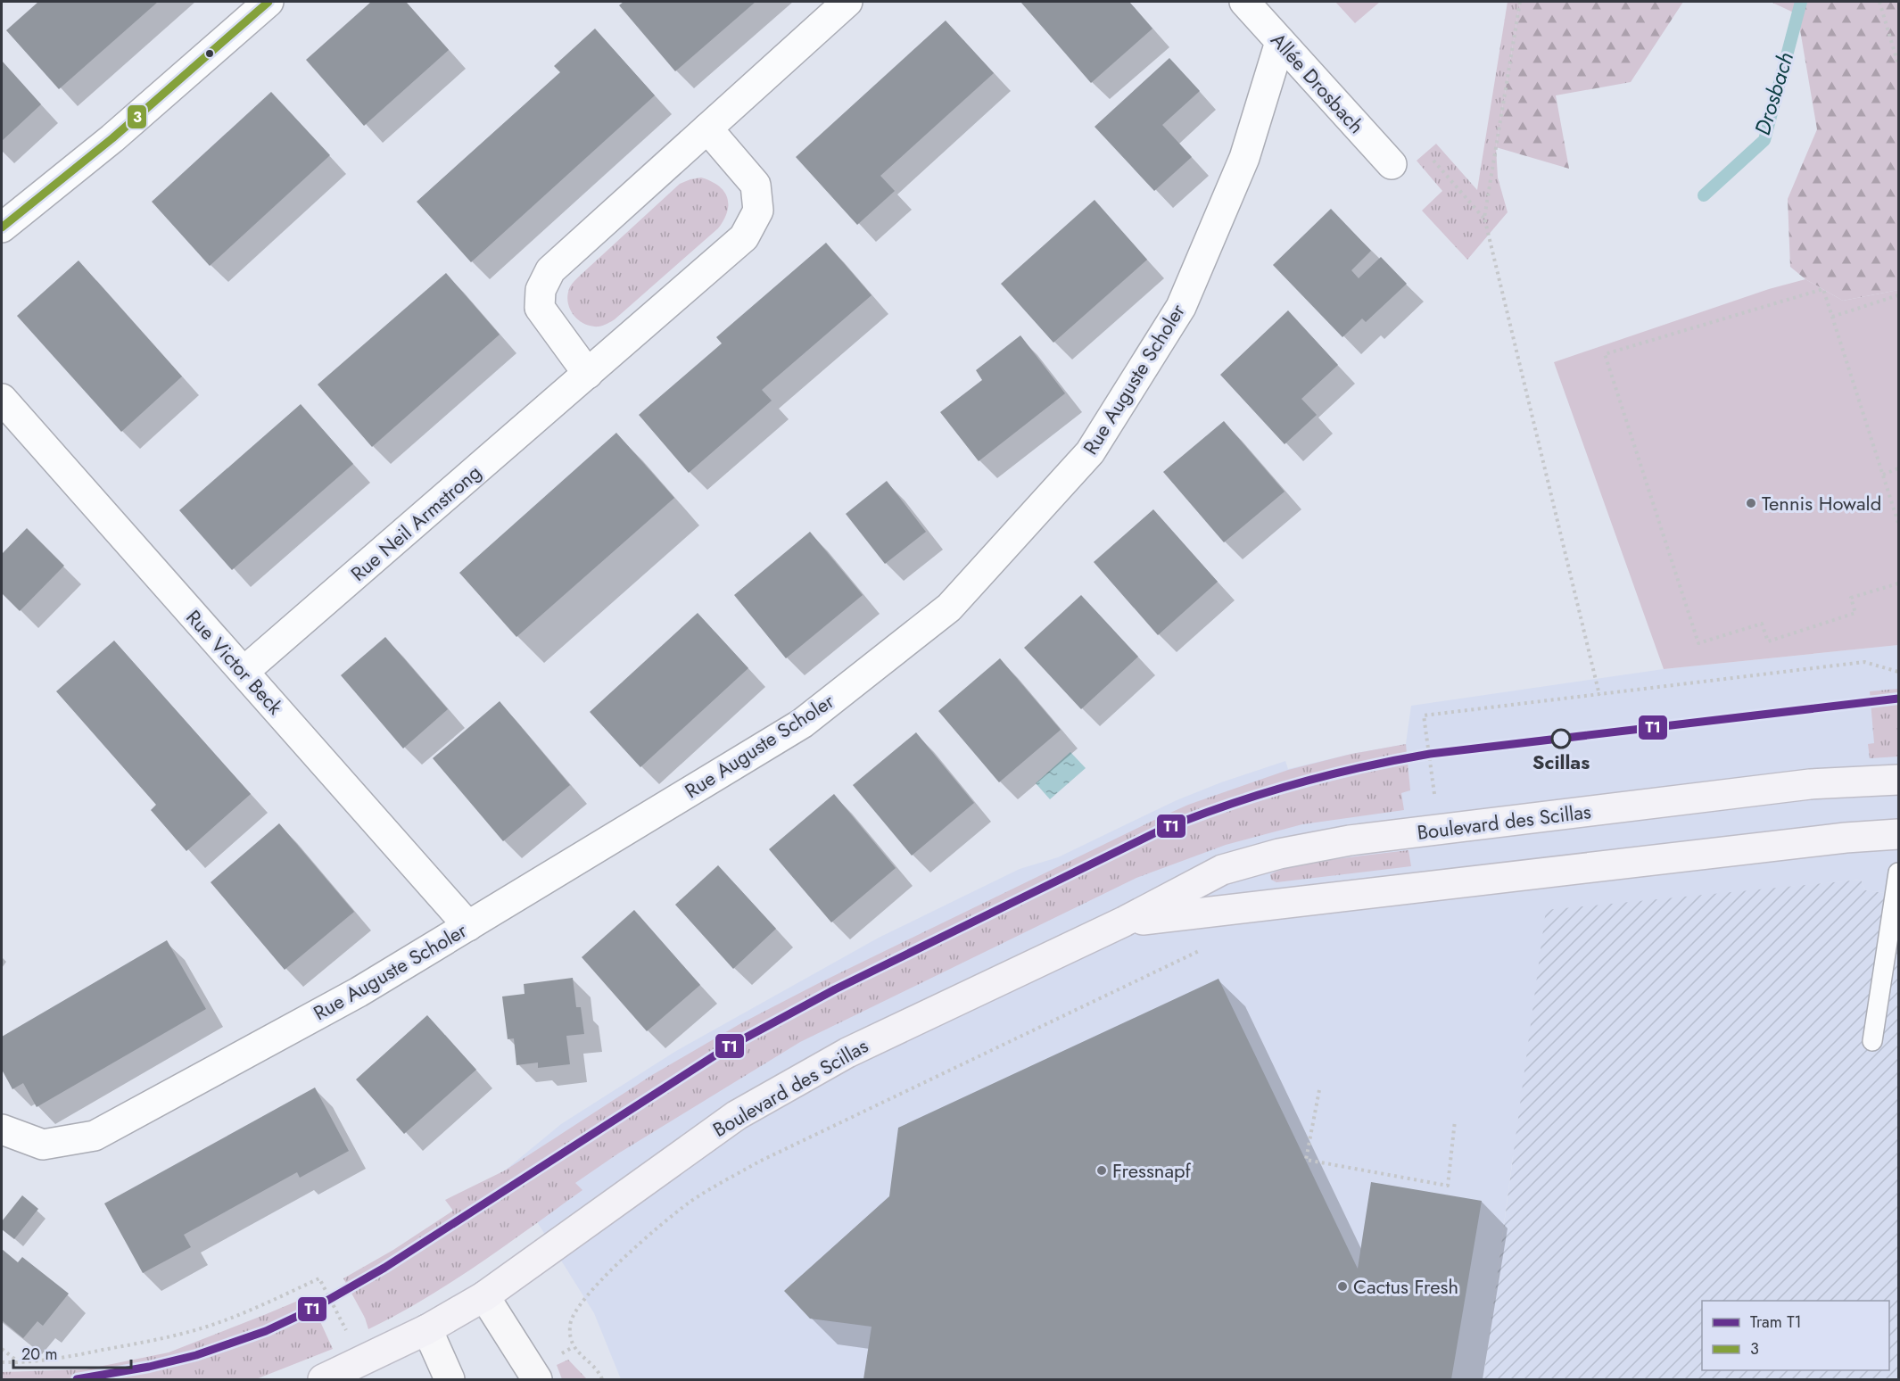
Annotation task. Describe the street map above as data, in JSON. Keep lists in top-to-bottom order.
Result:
{
  "streets": {
    "main road": ["Boulevard des Scillas"],
    "street": [
      "Allée Drosbach",
      "Rue Auguste Scholer",
      "Rue Neil Armstrong",
      "Rue Victor Beck"
    ]
  },
  "crossings": [
    ["Allée Drosbach", "Rue Auguste Scholer"],
    ["Rue Auguste Scholer", "Rue Victor Beck"],
    ["Rue Neil Armstrong", "Rue Victor Beck"]
  ],
  "water": ["Drosbach"],
  "places": [
    "Tennis Howald",
    "Scillas",
    "Fressnapf",
    "Cactus Fresh"
  ],
  "lines": ["transit line 3", "tram line T1"],
  "legend": ["Tram T1", "3"],
  "scale_bar": "20 m"
}
